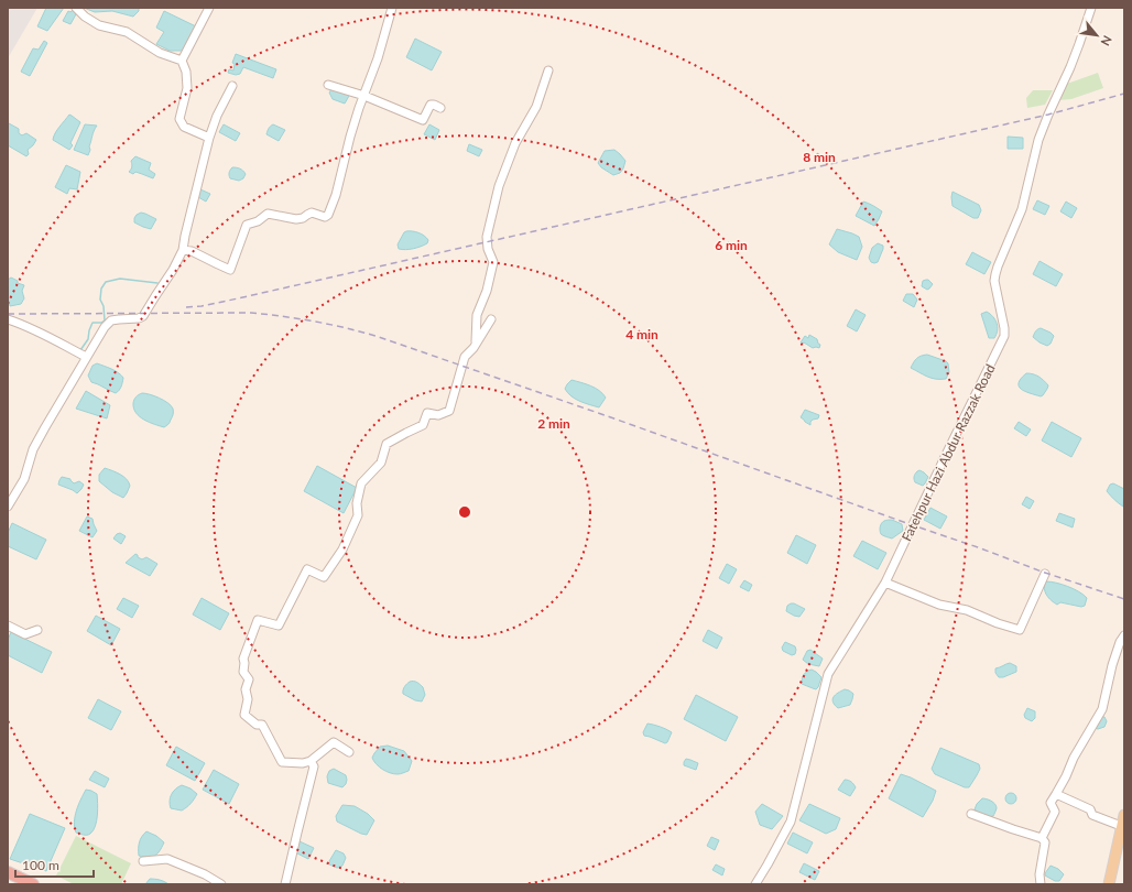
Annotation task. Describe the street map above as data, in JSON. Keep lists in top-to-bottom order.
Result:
{
  "streets": {
    "street": ["Fatehpur Hazi Abdur Razzak Road"]
  },
  "scale_bar": "100 m",
  "north": "bottom right",
  "rings": [
    "8 min",
    "6 min",
    "4 min",
    "2 min"
  ]
}
